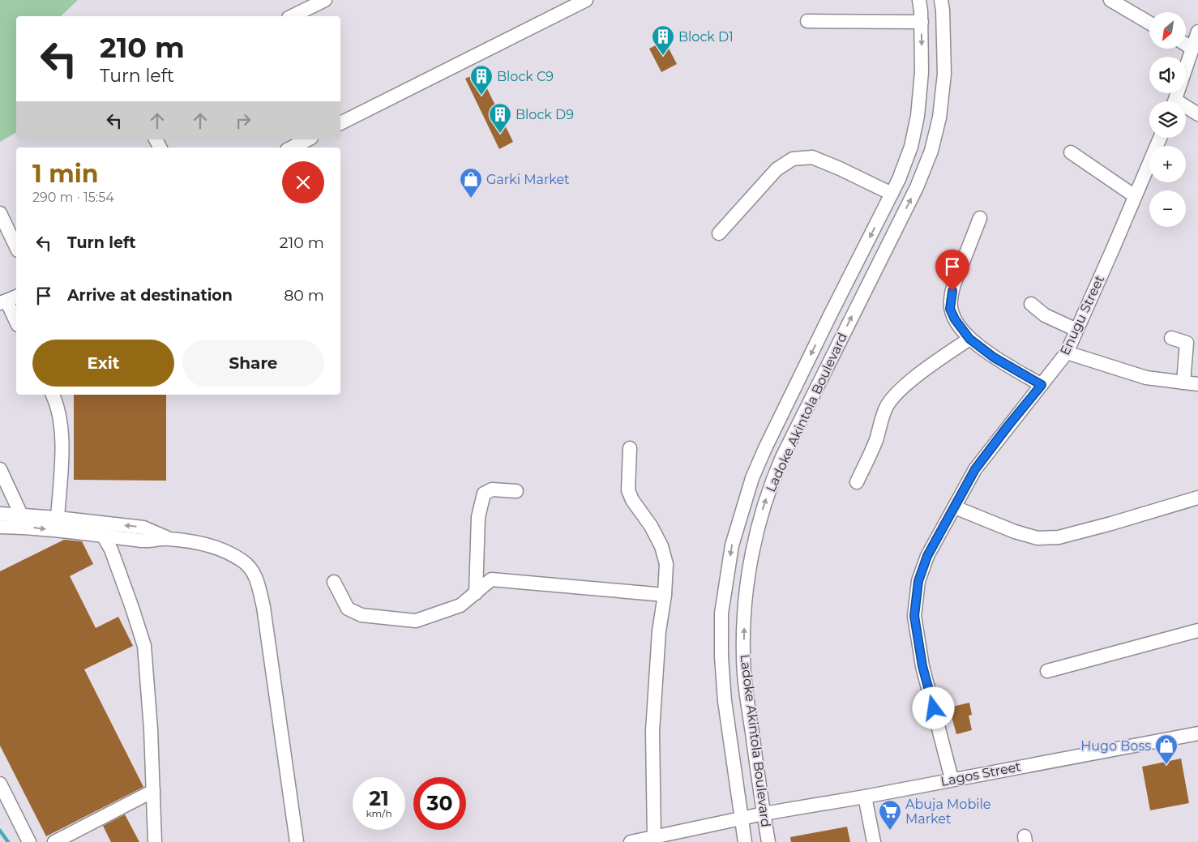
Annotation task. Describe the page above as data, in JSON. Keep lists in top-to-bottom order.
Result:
{
  "streets": {
    "street": ["Enugu Street", "Ladoke Akintola Boulevard", "Lagos Street"]
  },
  "crossings": [
    ["Enugu Street", "Lagos Street"],
    ["Ladoke Akintola Boulevard", "Lagos Street"]
  ],
  "places": {
    "building": ["Block D1", "Block C9", "Block D9"],
    "shop": ["Garki Market", "Hugo Boss"],
    "supermarket": ["Abuja Mobile Market"]
  },
  "north": "bottom left",
  "page": {
    "map_buttons": ["+", "−"],
    "turn": ["210 m", "Turn left"],
    "heading": ["1 min", "290 m · 15:54"],
    "list": [
      {
        "name": "Turn left",
        "value": "210 m"
      },
      {
        "name": "Arrive at destination",
        "value": "80 m"
      }
    ],
    "buttons": ["Exit", "Share"],
    "speed": "21 km/h",
    "limit": "30"
  }
}
